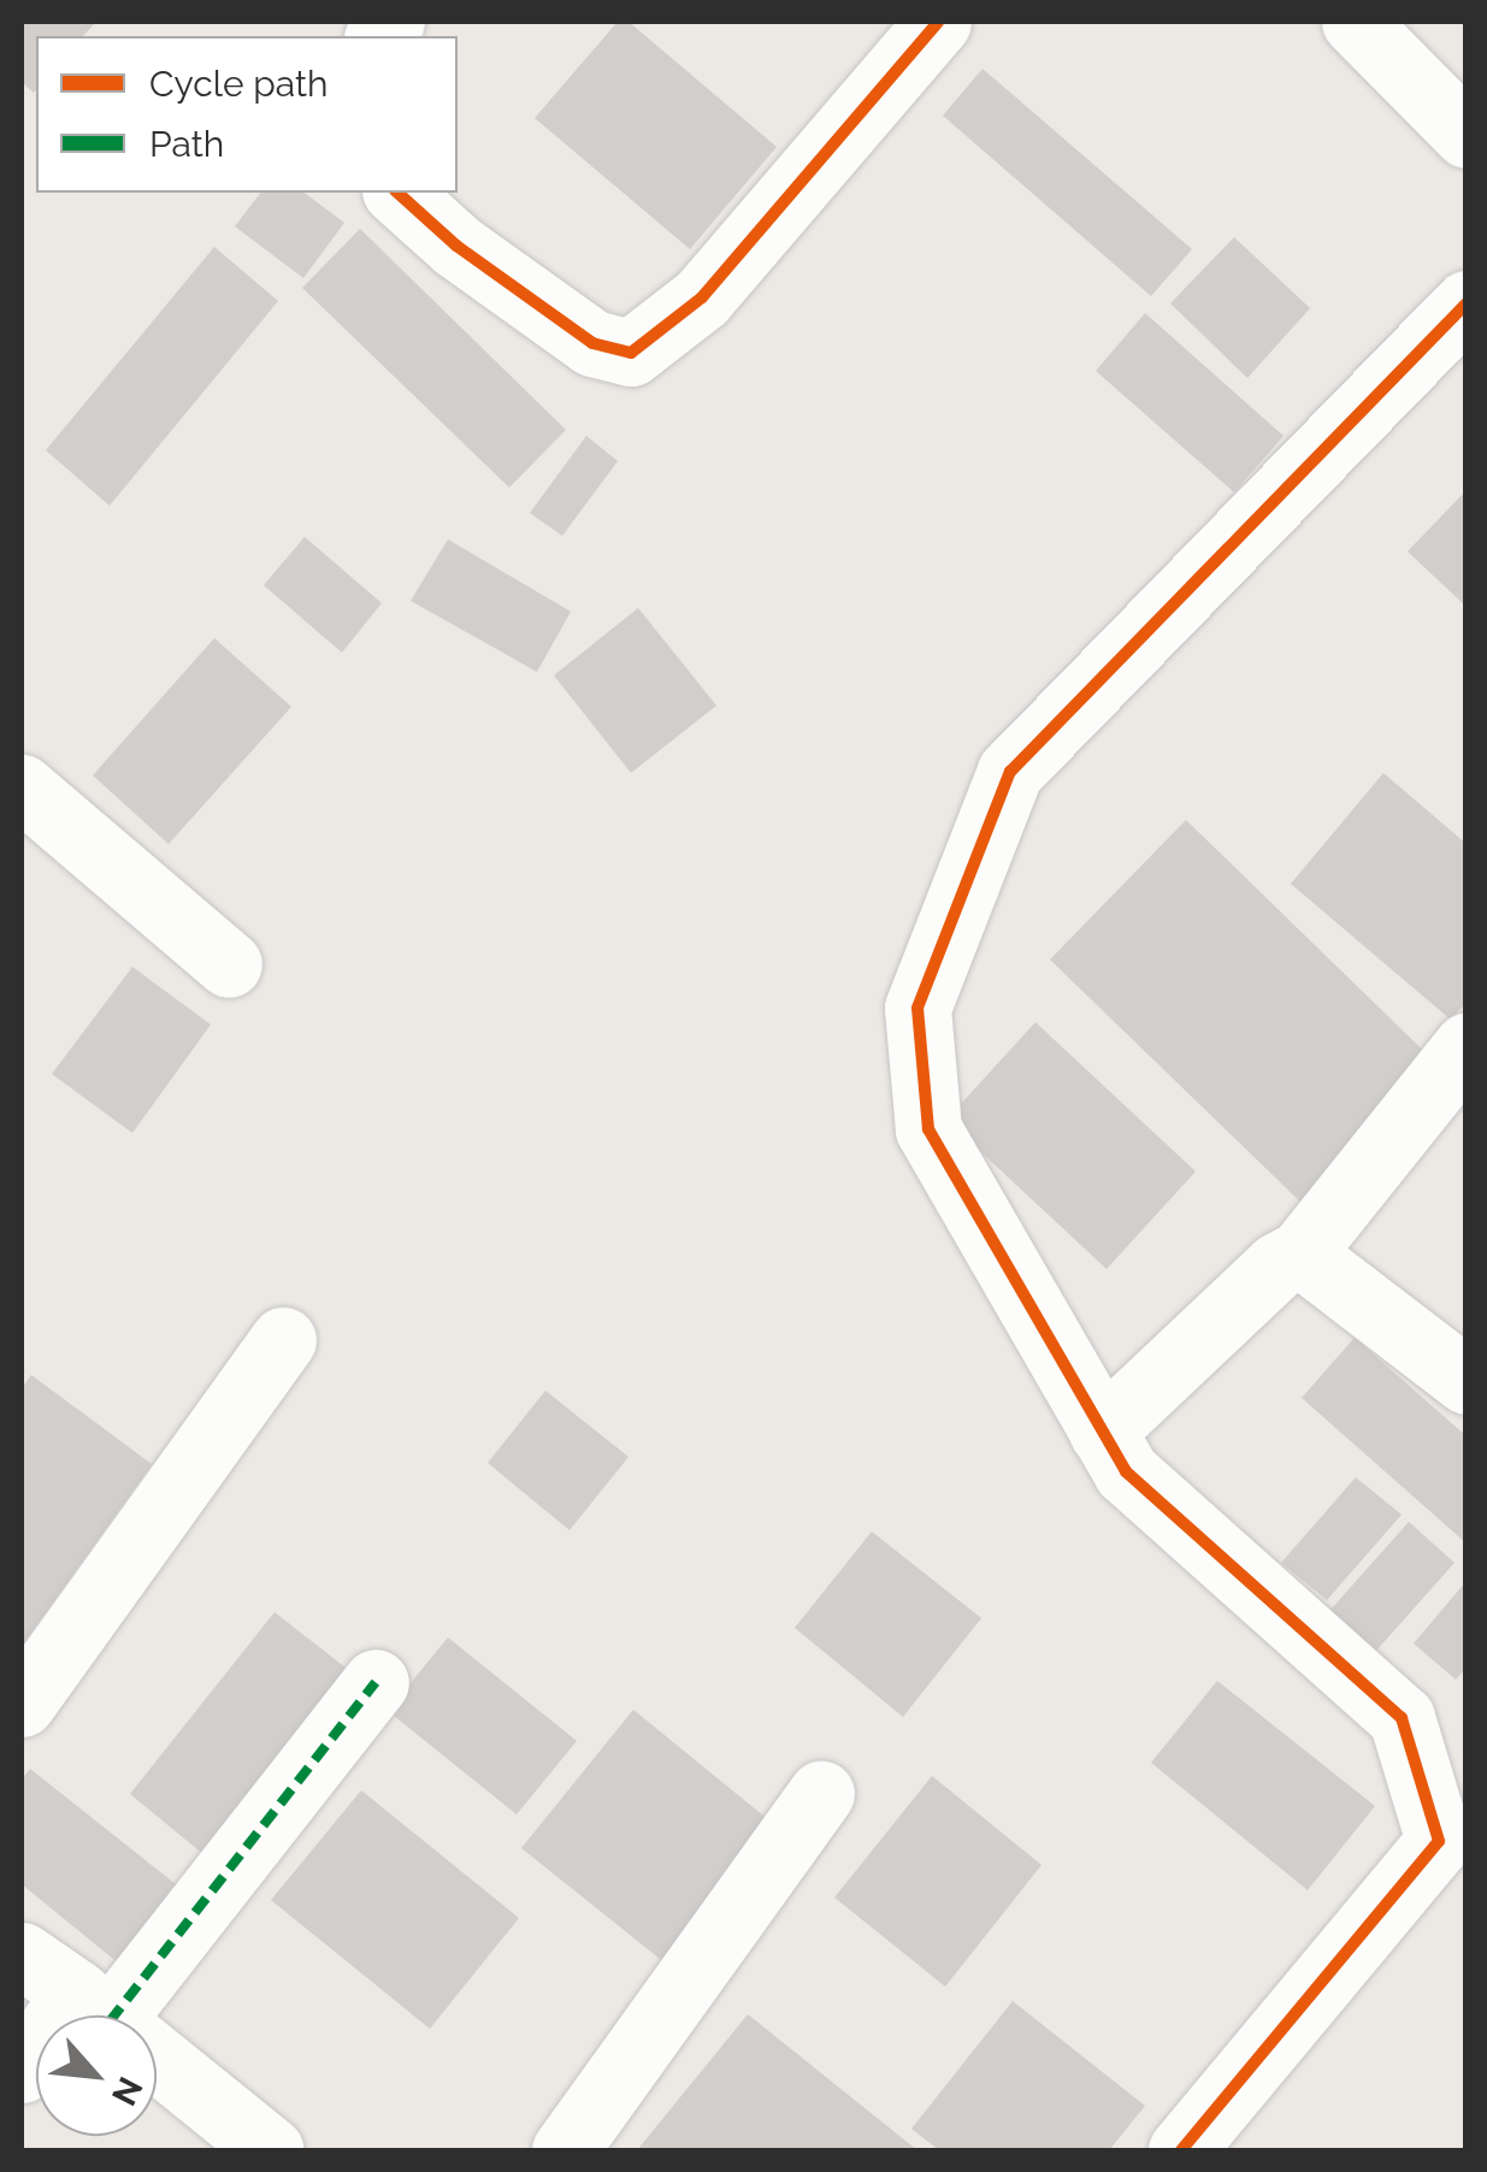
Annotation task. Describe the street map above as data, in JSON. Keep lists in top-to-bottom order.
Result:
{
  "legend": ["Cycle path", "Path"],
  "north": "bottom right"
}
